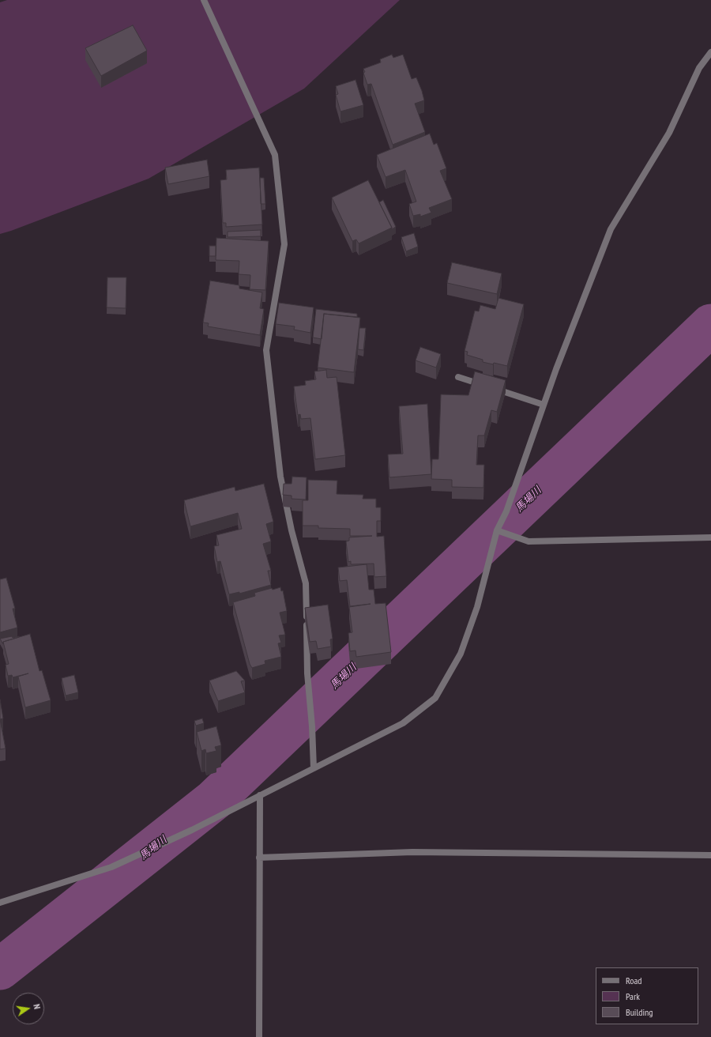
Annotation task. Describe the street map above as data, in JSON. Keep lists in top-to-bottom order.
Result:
{
  "water": ["馬場川"],
  "legend": ["Road", "Park", "Building"],
  "north": "right"
}
